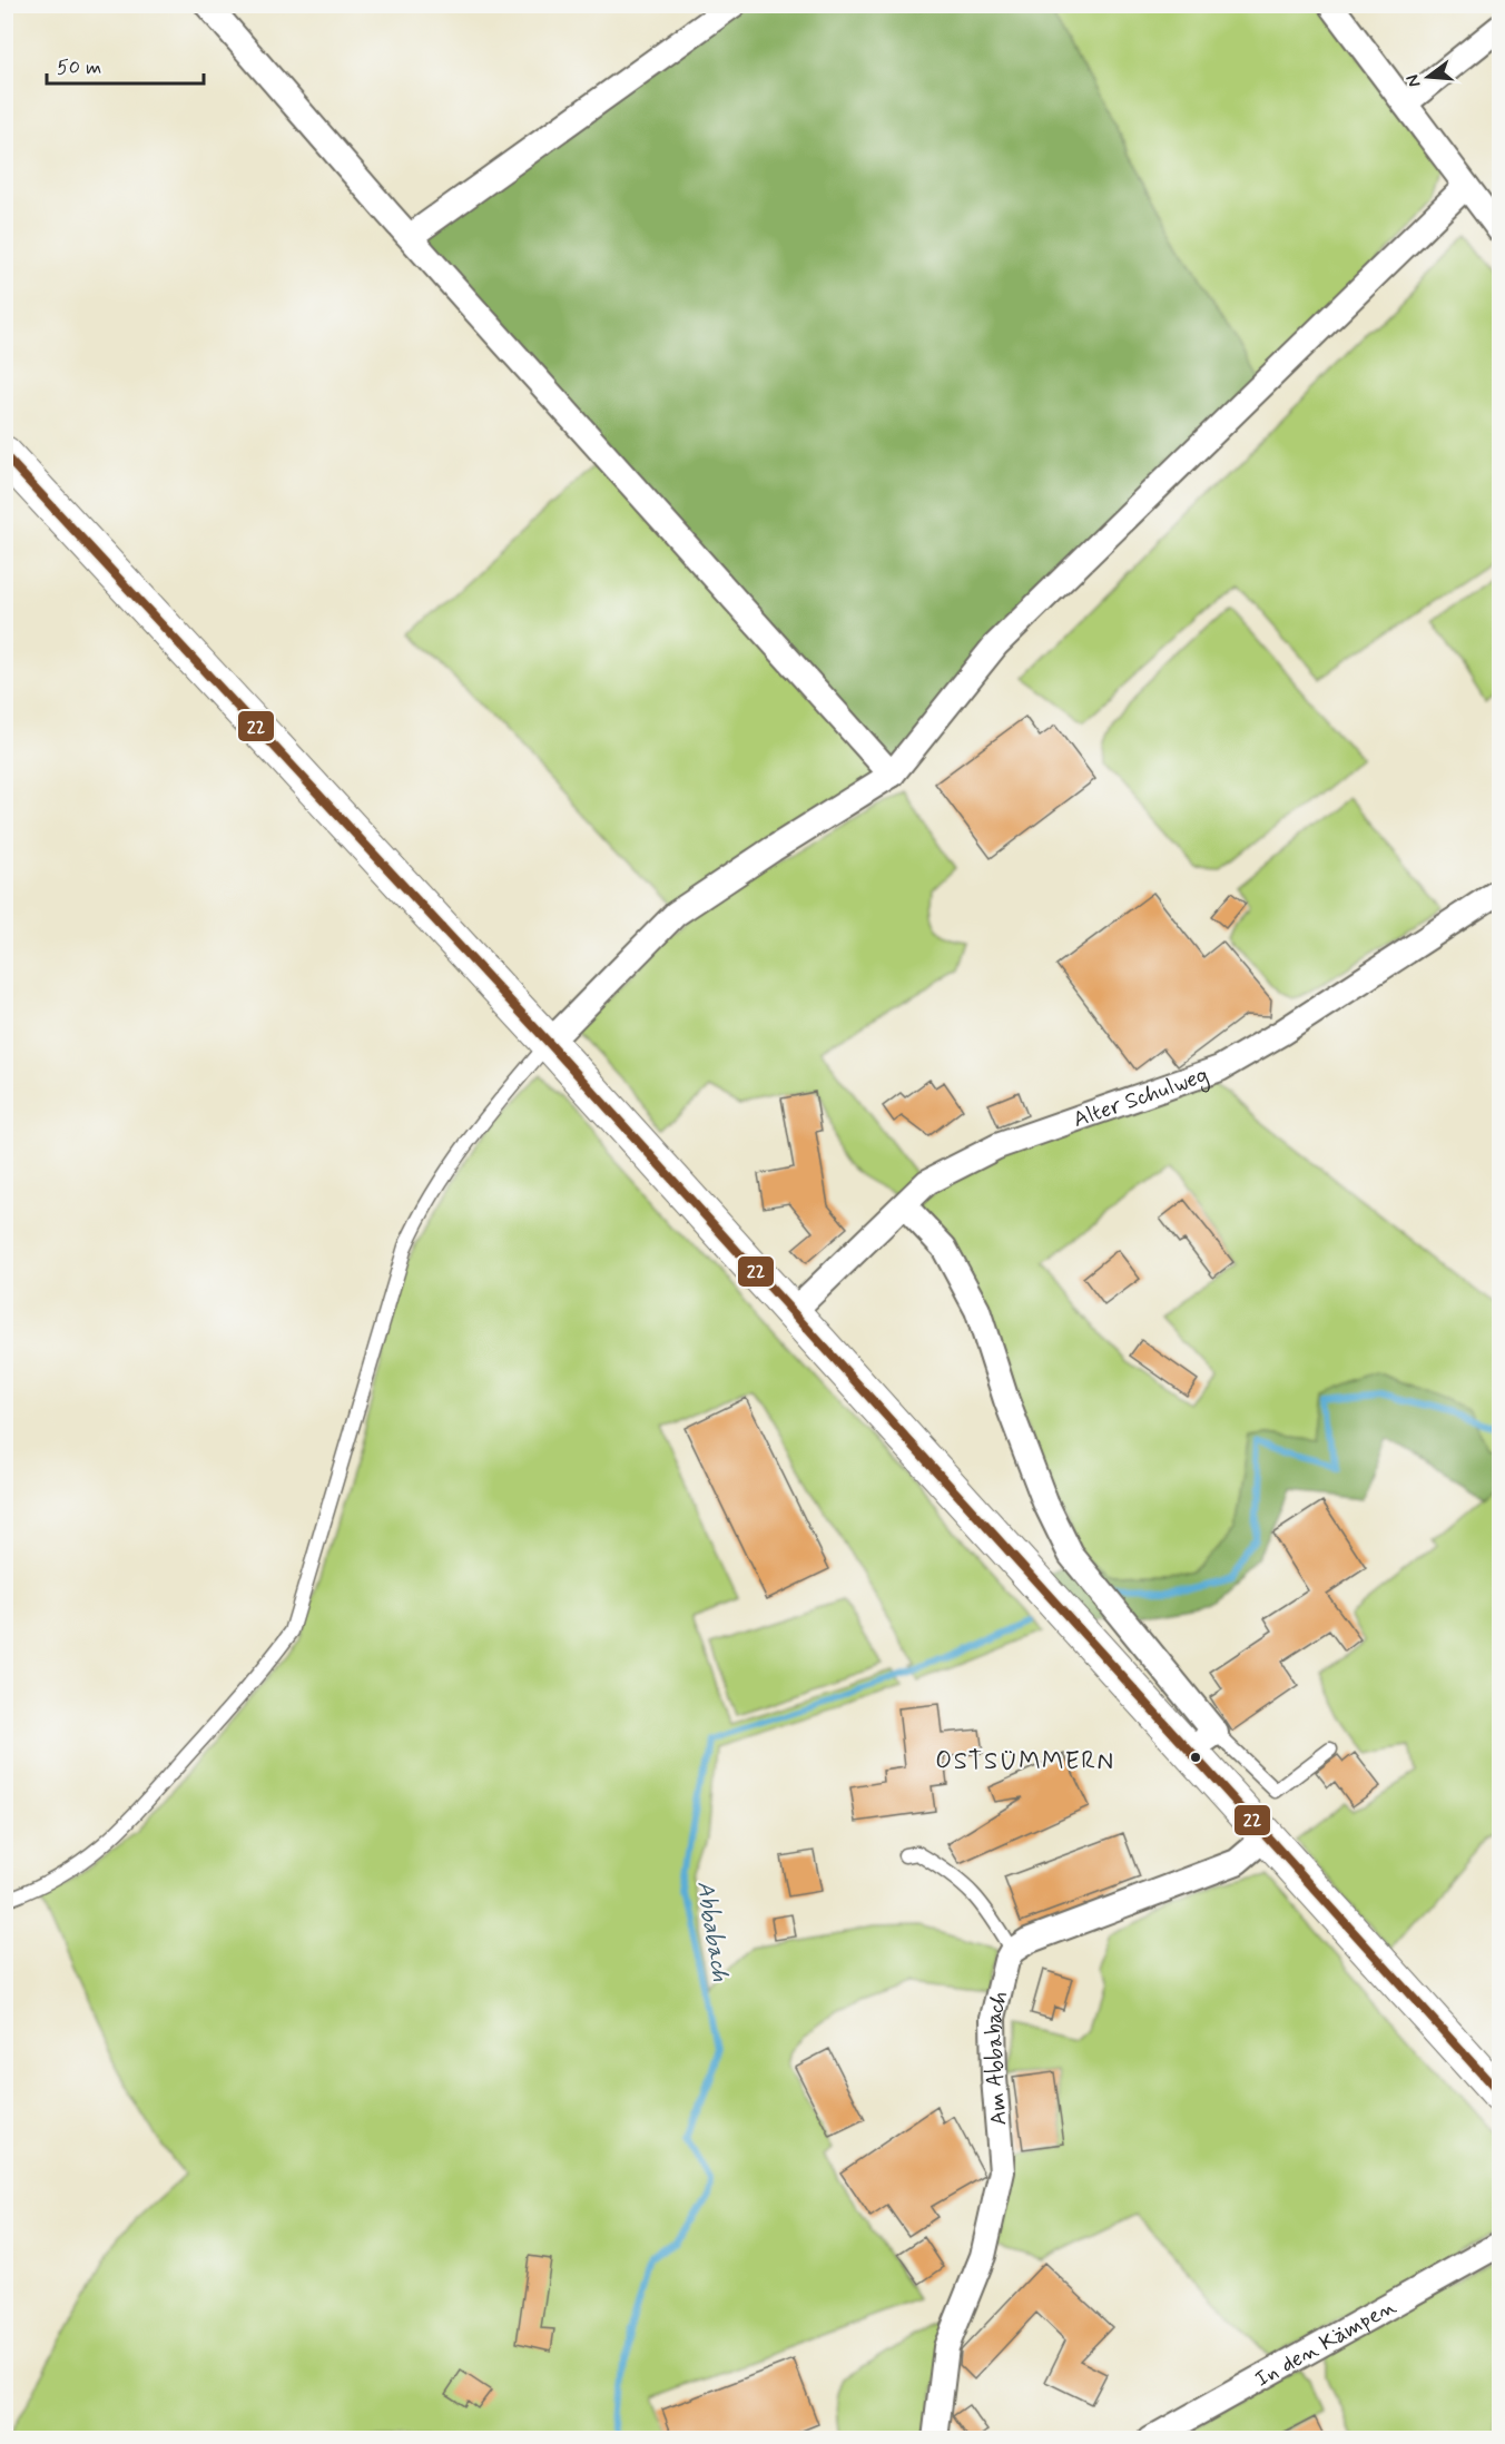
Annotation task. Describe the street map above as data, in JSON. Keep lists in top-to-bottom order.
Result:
{
  "streets": {
    "street": ["Alter Schulweg", "Am Abbabach", "In den Kämpen"]
  },
  "districts": ["OSTSÜMMERN"],
  "water": ["Abbabach"],
  "lines": ["transit line 22"],
  "scale_bar": "50 m",
  "north": "left"
}
